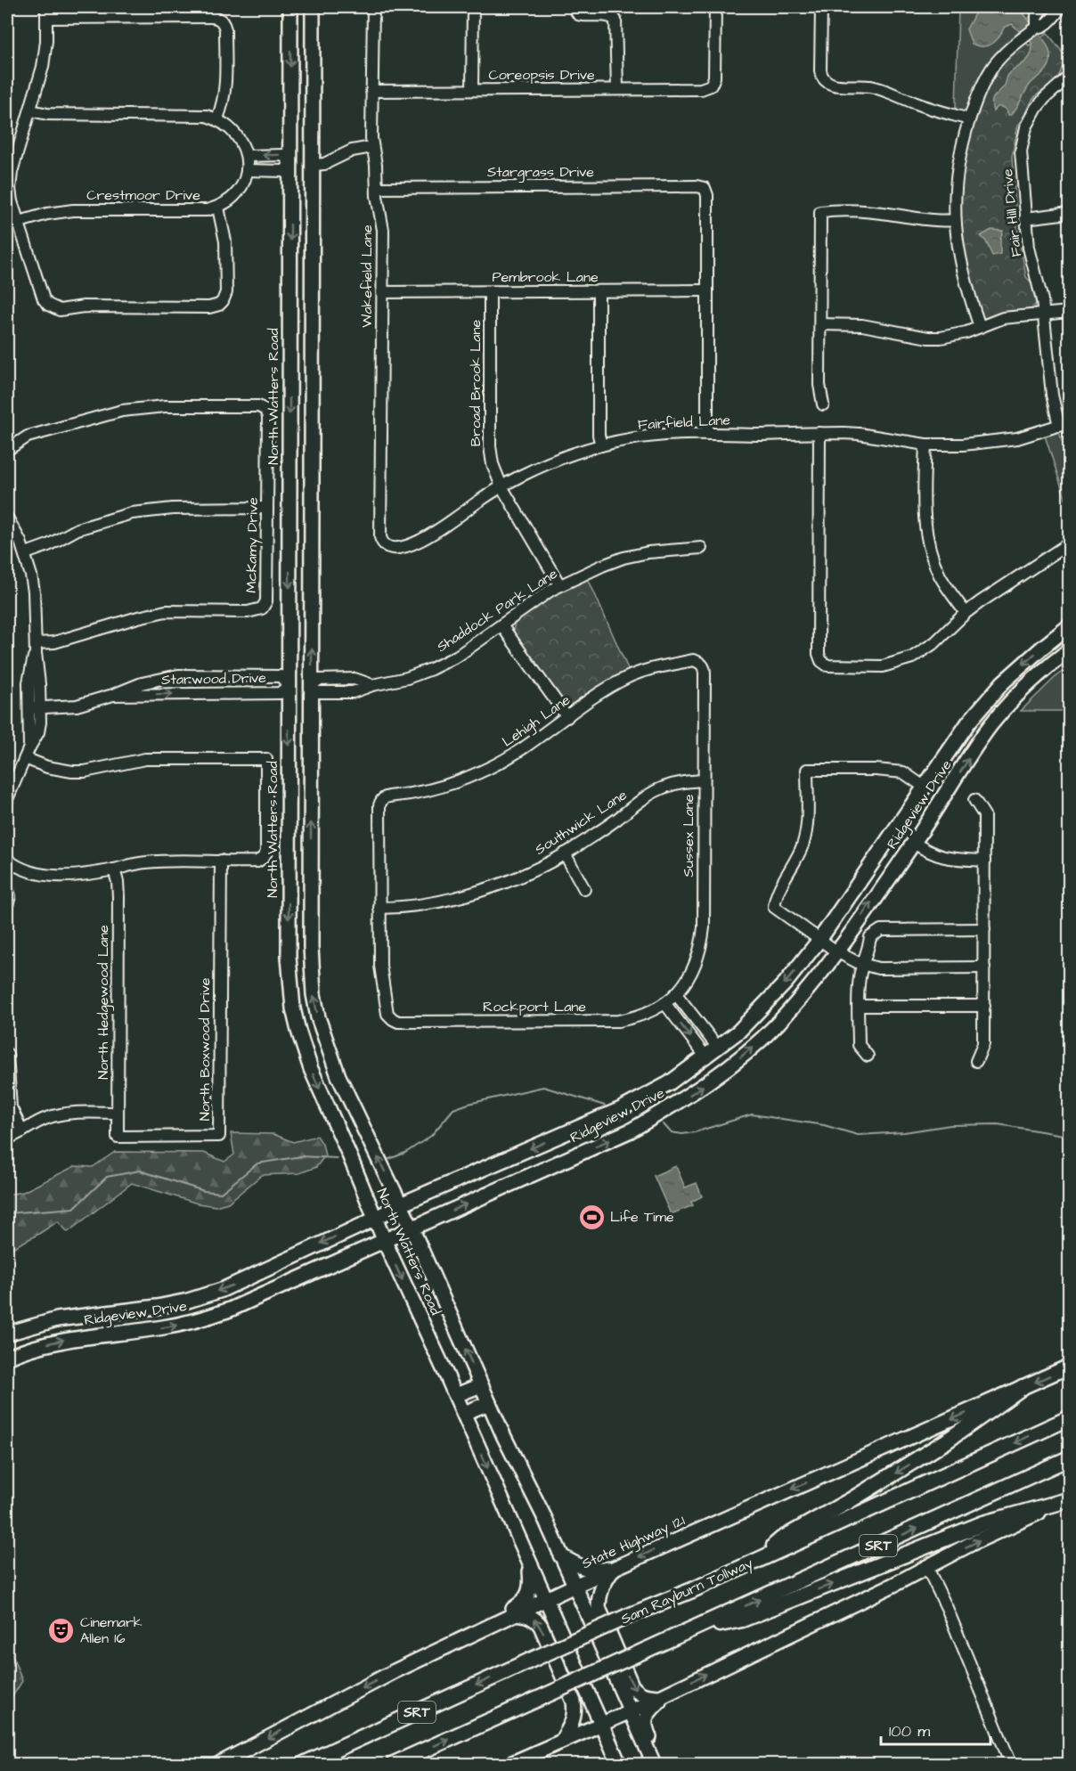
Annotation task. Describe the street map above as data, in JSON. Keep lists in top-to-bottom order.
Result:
{
  "streets": {
    "highway": ["SRT", "Sam Rayburn Tollway"],
    "main road": ["North Watters Road", "Ridgeview Drive", "State Highway 121"],
    "street": [
      "Coreopsis Drive",
      "Stargrass Drive",
      "Crestmoor Drive",
      "Fair Hill Drive",
      "Wakefield Lane",
      "Pembrook Lane",
      "Broad Brook Lane",
      "Fairfield Lane",
      "McKamy Drive",
      "Shaddock Park Lane",
      "Starwood Drive",
      "Lehigh Lane",
      "Southwick Lane",
      "Sussex Lane",
      "North Hedgewood Lane",
      "Rockport Lane",
      "North Boxwood Drive"
    ]
  },
  "crossings": [
    ["Coreopsis Drive", "Wakefield Lane"],
    ["Stargrass Drive", "Wakefield Lane"],
    ["Stargrass Drive", "Pembrook Lane"],
    ["Fair Hill Drive", "Fairfield Lane"],
    ["Wakefield Lane", "Pembrook Lane"],
    ["Wakefield Lane", "Fairfield Lane"],
    ["Pembrook Lane", "Broad Brook Lane"],
    ["Broad Brook Lane", "Fairfield Lane"],
    ["Broad Brook Lane", "Shaddock Park Lane"],
    ["North Watters Road", "Shaddock Park Lane"],
    ["North Watters Road", "Starwood Drive"],
    ["North Watters Road", "Ridgeview Drive"],
    ["North Watters Road", "State Highway 121"],
    ["Lehigh Lane", "Southwick Lane"],
    ["Lehigh Lane", "Sussex Lane"],
    ["Lehigh Lane", "Rockport Lane"],
    ["Southwick Lane", "Sussex Lane"],
    ["Southwick Lane", "Rockport Lane"],
    ["Sussex Lane", "Rockport Lane"],
    ["North Hedgewood Lane", "North Boxwood Drive"]
  ],
  "one_way": ["State Highway 121"],
  "places": {
    "sports": ["Life Time"],
    "theatre": ["Cinemark Allen 16"]
  },
  "scale_bar": "100 m"
}
